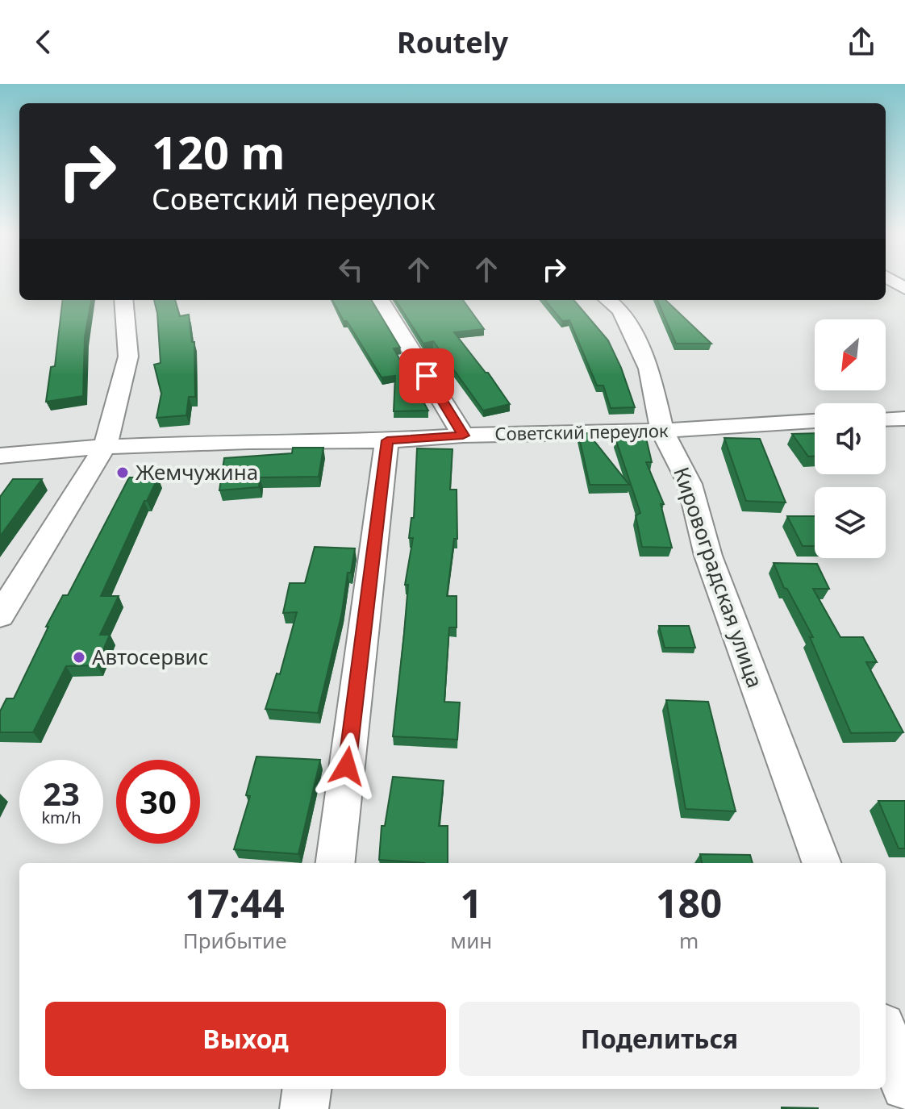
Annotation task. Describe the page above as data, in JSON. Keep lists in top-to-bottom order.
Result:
{
  "streets": {
    "street": ["Советский переулок", "Кировоградская улица"]
  },
  "crossings": [
    ["Советский переулок", "Кировоградская улица"]
  ],
  "places": ["Жемчужина", "Автосервис"],
  "north": "bottom left",
  "page": {
    "header": "Routely",
    "turn": ["120 m", "Советский переулок"],
    "speed": "23 km/h",
    "limit": "30",
    "eta": [
      "17:44",
      "Прибытие",
      "1",
      "мин",
      "180",
      "m"
    ],
    "buttons": ["Выход", "Поделиться"]
  }
}
